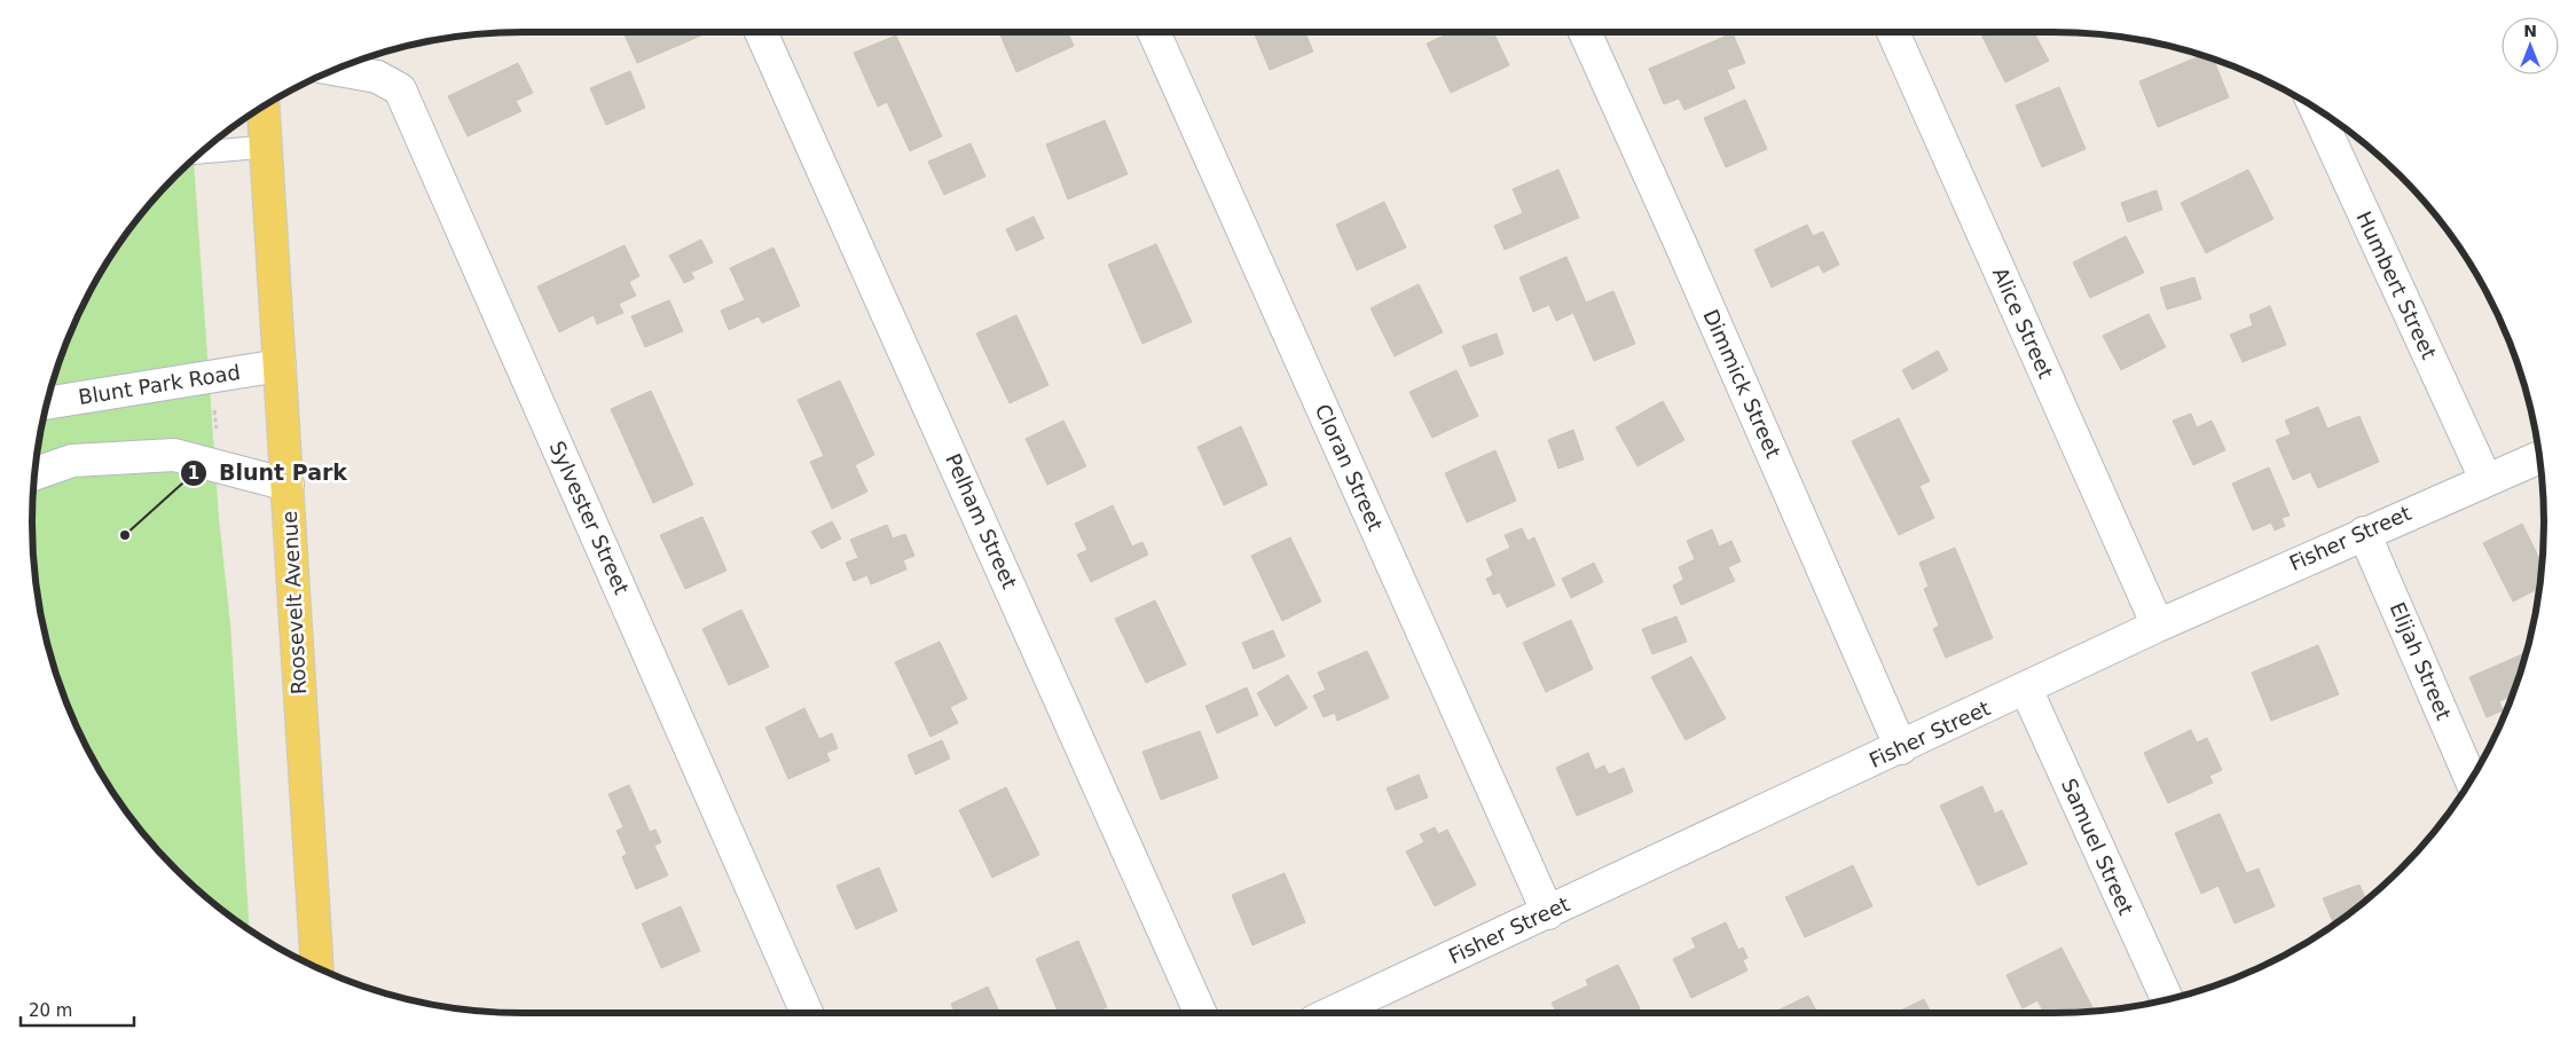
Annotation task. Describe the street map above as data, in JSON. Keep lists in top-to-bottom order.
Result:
{
  "streets": {
    "main road": ["Roosevelt Avenue"],
    "street": [
      "Humbert Street",
      "Alice Street",
      "Dimmick Street",
      "Blunt Park Road",
      "Cloran Street",
      "Sylvester Street",
      "Pelham Street",
      "Fisher Street",
      "Elijah Street",
      "Samuel Street"
    ]
  },
  "crossings": [
    ["Humbert Street", "Fisher Street"],
    ["Alice Street", "Fisher Street"],
    ["Dimmick Street", "Fisher Street"],
    ["Blunt Park Road", "Roosevelt Avenue"],
    ["Cloran Street", "Fisher Street"],
    ["Fisher Street", "Elijah Street"],
    ["Fisher Street", "Samuel Street"]
  ],
  "places": ["Blunt Park"],
  "scale_bar": "20 m",
  "north": "top"
}
